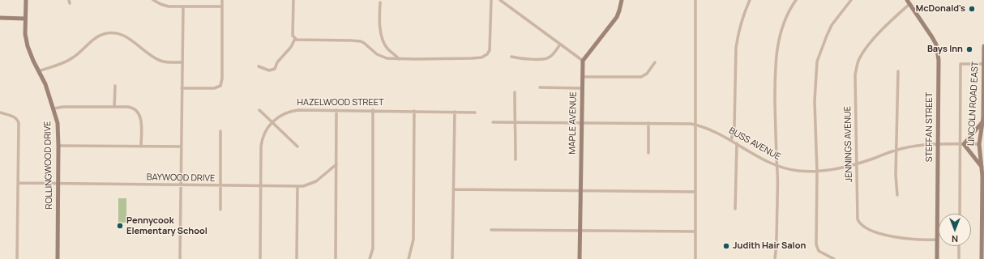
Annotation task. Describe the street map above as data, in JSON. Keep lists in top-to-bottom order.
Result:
{
  "streets": {
    "street": [
      "HAZELWOOD STREET",
      "LINCOLN ROAD EAST",
      "MAPLE AVENUE",
      "STEFFAN STREET",
      "BUSS AVENUE",
      "JENNINGS AVENUE",
      "ROLLINGWOOD DRIVE",
      "BAYWOOD DRIVE"
    ]
  },
  "crossings": [
    ["HAZELWOOD STREET", "BAYWOOD DRIVE"],
    ["LINCOLN ROAD EAST", "BUSS AVENUE"],
    ["MAPLE AVENUE", "BUSS AVENUE"],
    ["STEFFAN STREET", "BUSS AVENUE"],
    ["STEFFAN STREET", "JENNINGS AVENUE"],
    ["BUSS AVENUE", "JENNINGS AVENUE"],
    ["ROLLINGWOOD DRIVE", "BAYWOOD DRIVE"]
  ],
  "places": [
    "McDonald's",
    "Bays Inn",
    "Pennycook Elementary School",
    "Judith Hair Salon"
  ],
  "north": "bottom"
}
